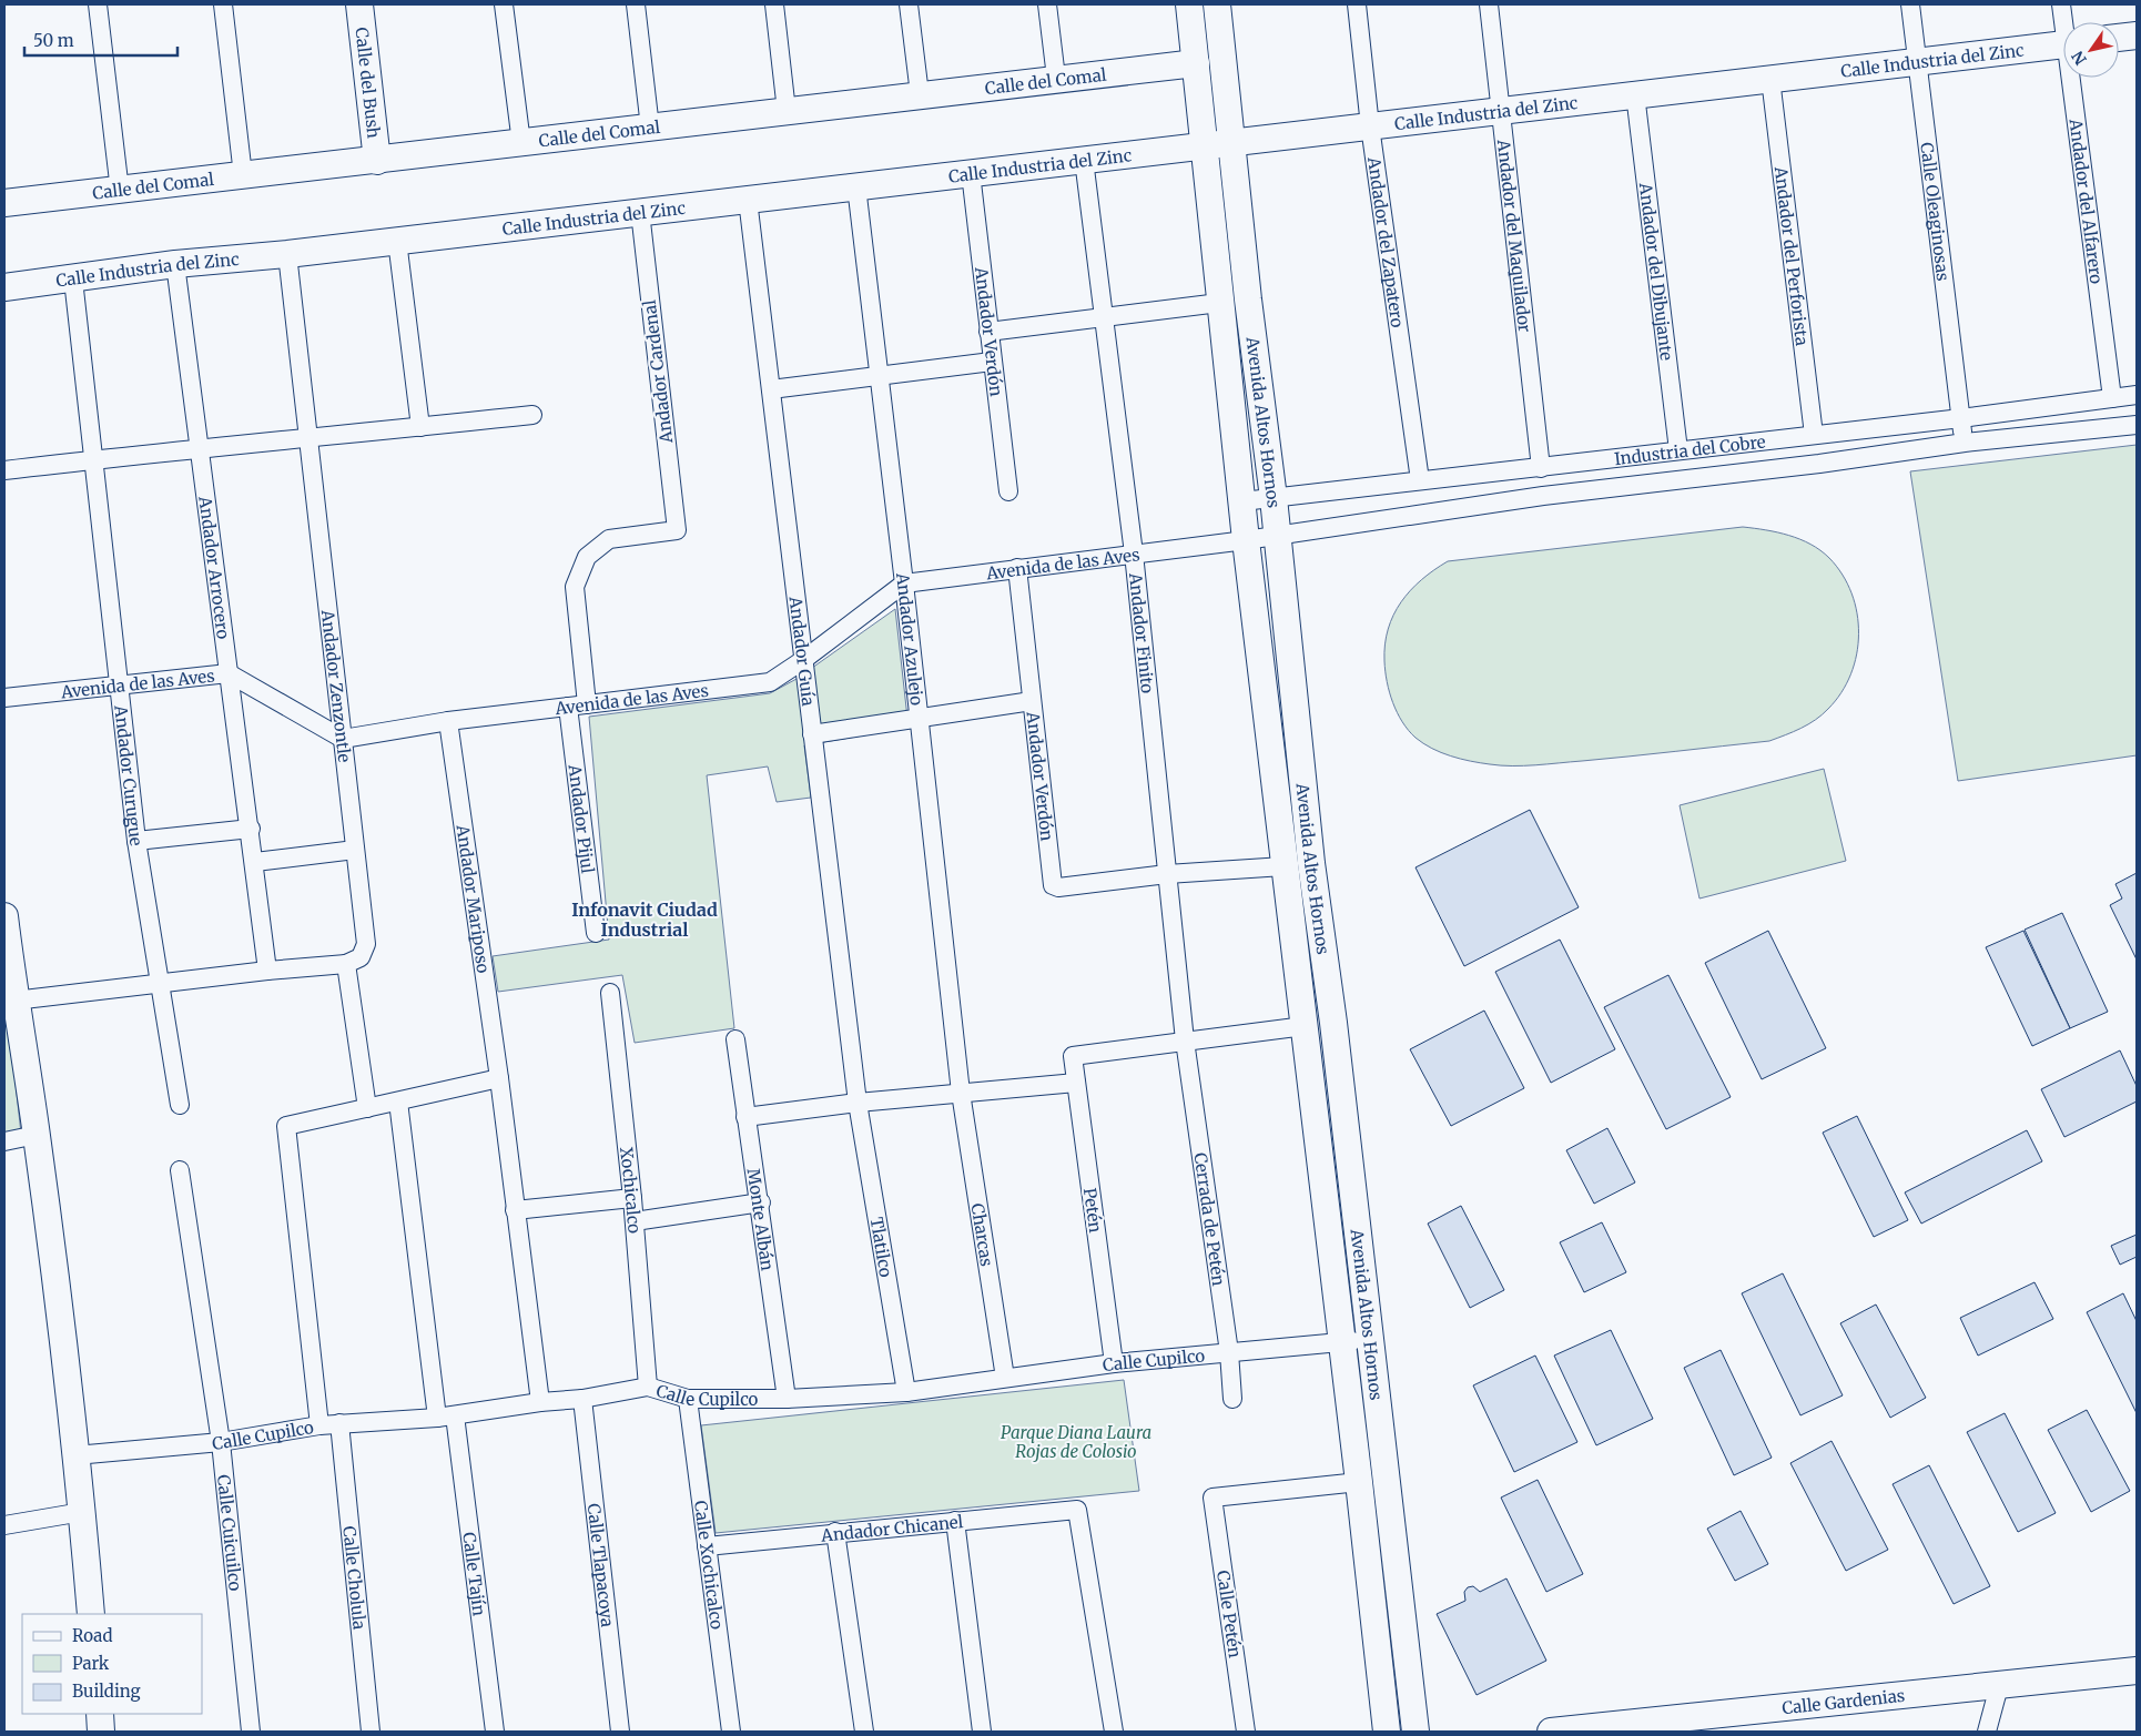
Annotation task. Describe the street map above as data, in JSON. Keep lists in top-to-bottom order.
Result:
{
  "streets": {
    "street": [
      "Calle Industria del Zinc",
      "Calle del Comal",
      "Calle del Bush",
      "Andador del Alfarero",
      "Calle Oleaginosas",
      "Andador del Maquilador",
      "Andador del Zapatero",
      "Andador del Perforista",
      "Andador del Dibujante",
      "Andador Verdón",
      "Andador Cardenal",
      "Avenida Altos Hornos",
      "Industria del Cobre",
      "Avenida de las Aves",
      "Andador Arrocero",
      "Andador Finito",
      "Andador Azulejo",
      "Andador Guía",
      "Andador Zenzontle",
      "Andador Curugue",
      "Andador Pijul",
      "Andador Mariposo",
      "Xochicalco",
      "Petén",
      "Monte Albán",
      "Cerrada de Petén",
      "Charcas",
      "Tlatilco",
      "Calle Cupilco",
      "Andador Chicanel",
      "Calle Cuicuilco",
      "Calle Tlapacoya",
      "Calle Xochicalco",
      "Calle Tajín",
      "Calle Cholula",
      "Calle Petén",
      "Calle Gardenias"
    ]
  },
  "crossings": [
    ["Calle Industria del Zinc", "Calle Oleaginosas"],
    ["Calle Industria del Zinc", "Andador del Maquilador"],
    ["Calle Industria del Zinc", "Andador del Zapatero"],
    ["Calle Industria del Zinc", "Andador del Perforista"],
    ["Calle Industria del Zinc", "Andador del Dibujante"],
    ["Calle Industria del Zinc", "Andador Verdón"],
    ["Calle Industria del Zinc", "Andador Cardenal"],
    ["Calle Industria del Zinc", "Avenida Altos Hornos"],
    ["Calle Industria del Zinc", "Andador Arrocero"],
    ["Calle Industria del Zinc", "Andador Finito"],
    ["Calle Industria del Zinc", "Andador Azulejo"],
    ["Calle Industria del Zinc", "Andador Guía"],
    ["Calle Industria del Zinc", "Andador Zenzontle"],
    ["Calle Industria del Zinc", "Andador Curugue"],
    ["Calle del Comal", "Calle del Bush"],
    ["Calle del Comal", "Avenida Altos Hornos"],
    ["Andador del Alfarero", "Industria del Cobre"],
    ["Calle Oleaginosas", "Industria del Cobre"],
    ["Andador del Maquilador", "Industria del Cobre"],
    ["Andador del Zapatero", "Industria del Cobre"],
    ["Andador del Perforista", "Industria del Cobre"],
    ["Andador del Dibujante", "Industria del Cobre"],
    ["Andador Verdón", "Avenida de las Aves"],
    ["Andador Verdón", "Andador Finito"],
    ["Andador Cardenal", "Avenida de las Aves"],
    ["Avenida Altos Hornos", "Industria del Cobre"],
    ["Avenida Altos Hornos", "Avenida de las Aves"],
    ["Avenida Altos Hornos", "Calle Cupilco"],
    ["Avenida Altos Hornos", "Calle Petén"],
    ["Industria del Cobre", "Avenida de las Aves"],
    ["Avenida de las Aves", "Andador Arrocero"],
    ["Avenida de las Aves", "Andador Finito"],
    ["Avenida de las Aves", "Andador Azulejo"],
    ["Avenida de las Aves", "Andador Guía"],
    ["Avenida de las Aves", "Andador Zenzontle"],
    ["Avenida de las Aves", "Andador Curugue"],
    ["Avenida de las Aves", "Andador Pijul"],
    ["Avenida de las Aves", "Andador Mariposo"],
    ["Andador Finito", "Petén"],
    ["Andador Finito", "Cerrada de Petén"],
    ["Andador Azulejo", "Charcas"],
    ["Andador Guía", "Tlatilco"],
    ["Xochicalco", "Calle Cupilco"],
    ["Petén", "Cerrada de Petén"],
    ["Petén", "Calle Cupilco"],
    ["Monte Albán", "Calle Cupilco"],
    ["Cerrada de Petén", "Calle Cupilco"],
    ["Charcas", "Calle Cupilco"],
    ["Tlatilco", "Calle Cupilco"],
    ["Calle Cupilco", "Calle Cuicuilco"],
    ["Calle Cupilco", "Calle Tlapacoya"],
    ["Calle Cupilco", "Calle Xochicalco"],
    ["Calle Cupilco", "Calle Tajín"],
    ["Calle Cupilco", "Calle Cholula"],
    ["Andador Chicanel", "Calle Xochicalco"]
  ],
  "districts": ["Infonavit Ciudad Industrial"],
  "parks": ["Parque Diana Laura Rojas de Colosio"],
  "legend": ["Road", "Park", "Building"],
  "scale_bar": "50 m",
  "north": "bottom left"
}
